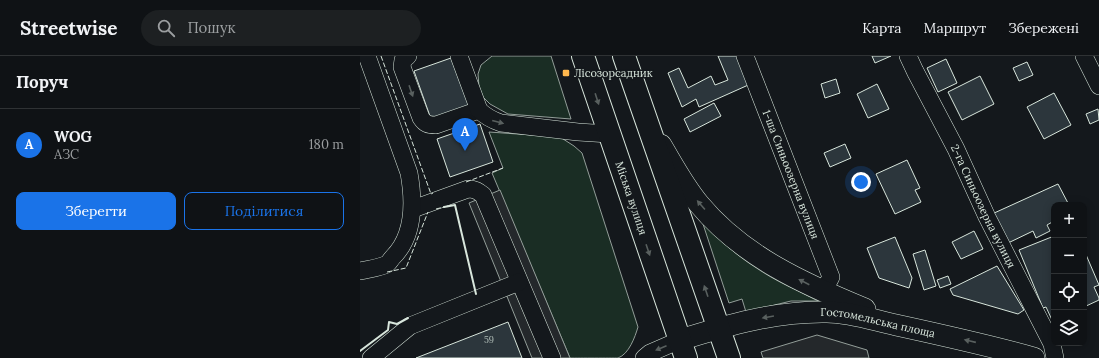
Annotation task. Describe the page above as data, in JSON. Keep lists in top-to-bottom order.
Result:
{
  "streets": {
    "highway": ["Міська вулиця"],
    "main road": ["Гостомельська площа"],
    "street": ["1-ша Синьоозерна вулиця", "2-га Синьоозерна вулиця"]
  },
  "crossings": [
    ["Міська вулиця", "Гостомельська площа"]
  ],
  "one_way": ["Гостомельська площа"],
  "places": {
    "transit": ["Лісозорсадник"]
  },
  "house_numbers": ["59"],
  "page": {
    "header": "Streetwise",
    "search": "Пошук",
    "nav": ["Карта", "Маршрут", "Збережені"],
    "heading": "Поруч",
    "list": [
      {
        "mark": "A",
        "name": "WOG",
        "note": "АЗС",
        "value": "180 m"
      }
    ],
    "pins": "A",
    "buttons": ["Зберегти", "Поділитися"],
    "map_buttons": ["+", "−"]
  }
}
